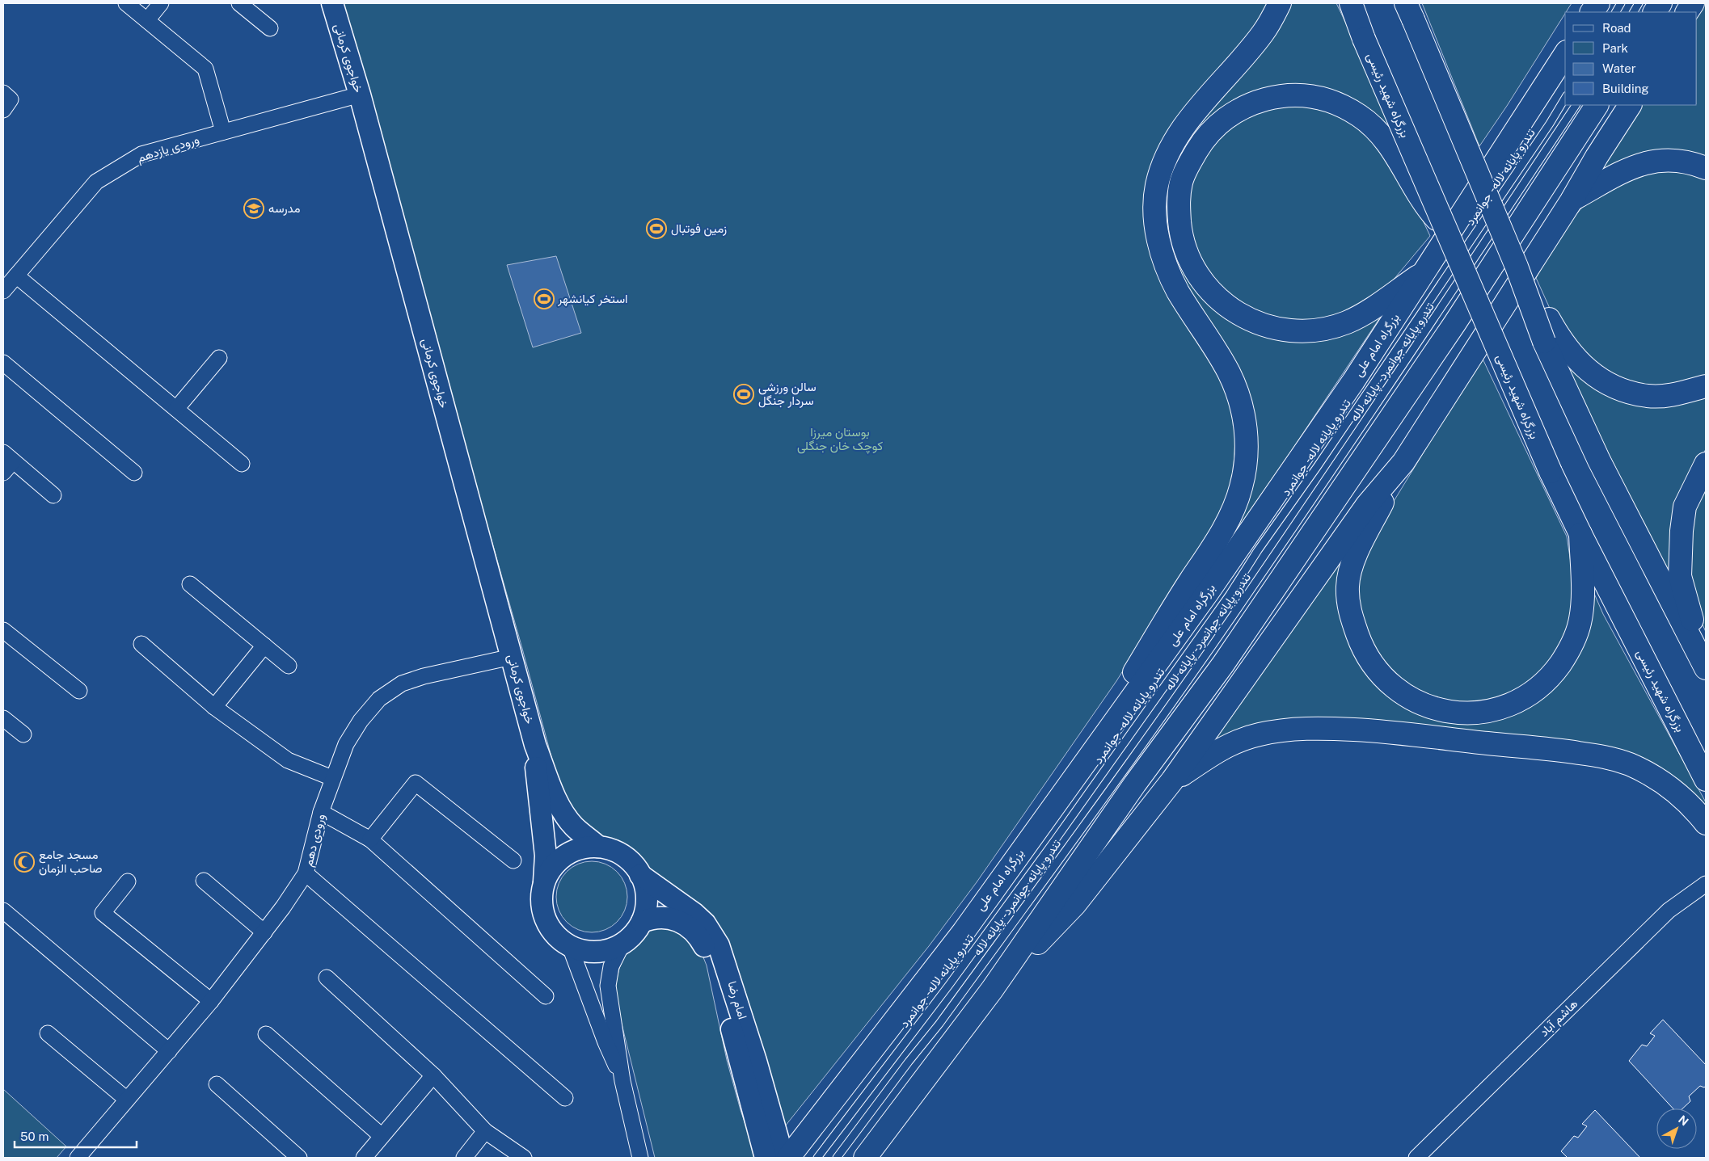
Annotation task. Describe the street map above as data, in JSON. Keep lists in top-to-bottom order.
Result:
{
  "streets": {
    "highway": ["بزرگراه شهید رئیسی", "بزرگراه امام علی"],
    "main road": ["خواجوی کرمانی", "امام رضا"],
    "street": ["ورودی یازدهم", "ورودی دهم", "هاشم آباد"],
    "lane": ["تندرو پایانه لاله - جوانمرد", "تندرو پایانه جوانمرد - پایانه لاله"]
  },
  "crossings": [
    ["خواجوی کرمانی", "ورودی یازدهم"],
    ["خواجوی کرمانی", "ورودی دهم"]
  ],
  "parks": ["بوستان میرزا کوچک خان جنگلی"],
  "places": {
    "school or university": ["مدرسه"],
    "sports": ["زمین فوتبال", "استخر کیانشهر", "سالن ورزشی سردار جنگل"],
    "mosque": ["مسجد جامع صاحب الزمان"]
  },
  "legend": [
    "Road",
    "Park",
    "Water",
    "Building"
  ],
  "scale_bar": "50 m",
  "north": "top right"
}
